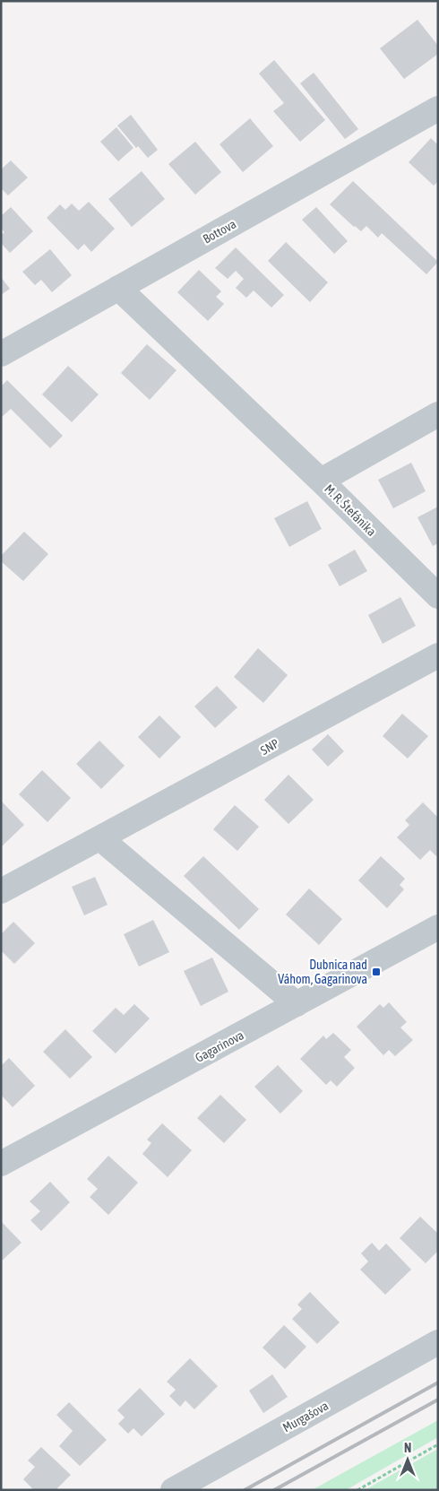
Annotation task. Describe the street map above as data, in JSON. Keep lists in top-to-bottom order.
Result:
{
  "streets": {
    "street": [
      "Bottova",
      "M. R. Štefánika",
      "SNP",
      "Gagarinova",
      "Murgašova"
    ]
  },
  "places": {
    "transit": ["Dubnica nad Váhom, Gagarinova"]
  },
  "north": "top"
}
